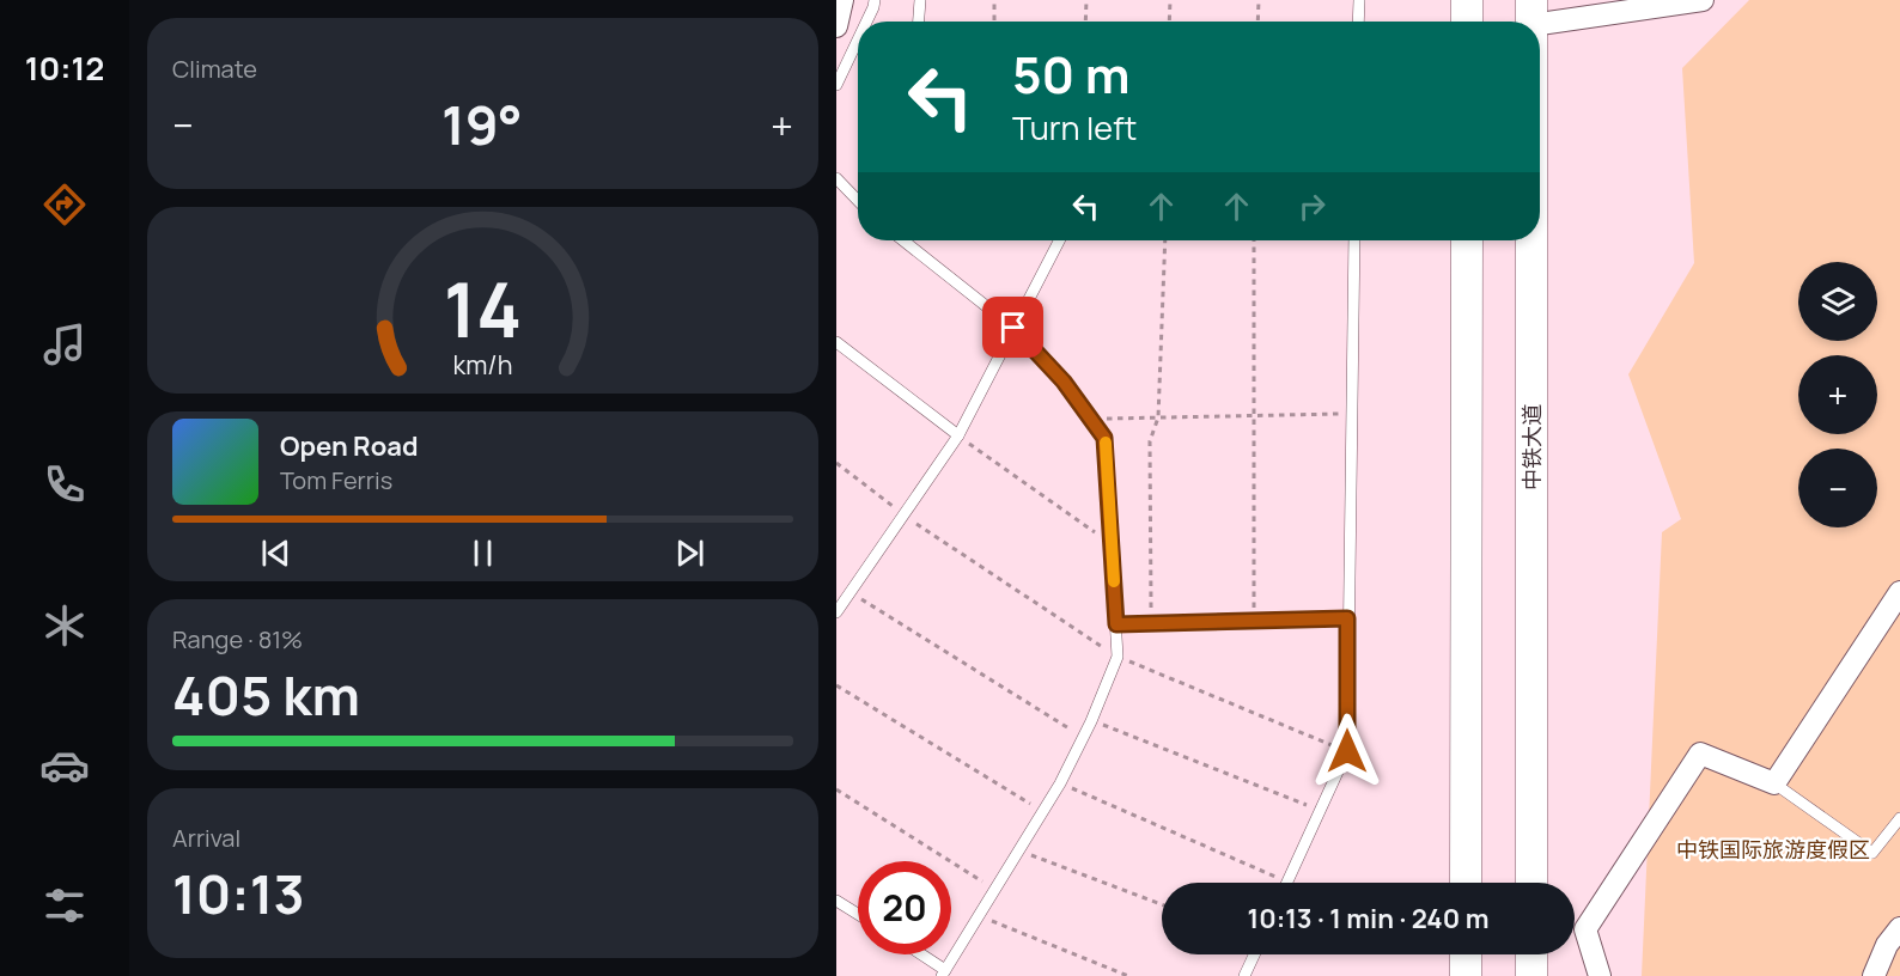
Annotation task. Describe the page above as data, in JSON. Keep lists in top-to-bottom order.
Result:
{
  "streets": {
    "main road": ["中铁大道"]
  },
  "parks": ["中铁国际旅游度假区"],
  "page": {
    "tabs": "10:12",
    "tile": [
      "Climate",
      ["Range · 81%", "405 km"],
      ["Arrival", "10:13"]
    ],
    "turn": ["50 m", "Turn left"],
    "heat": ["−", "19°", "+"],
    "map_buttons": ["+", "−"],
    "song": ["Open Road", "Tom Ferris"],
    "limit": "20",
    "trip": "10:13 · 1 min · 240 m",
    "gauge": ["14", "km/h"]
  }
}
